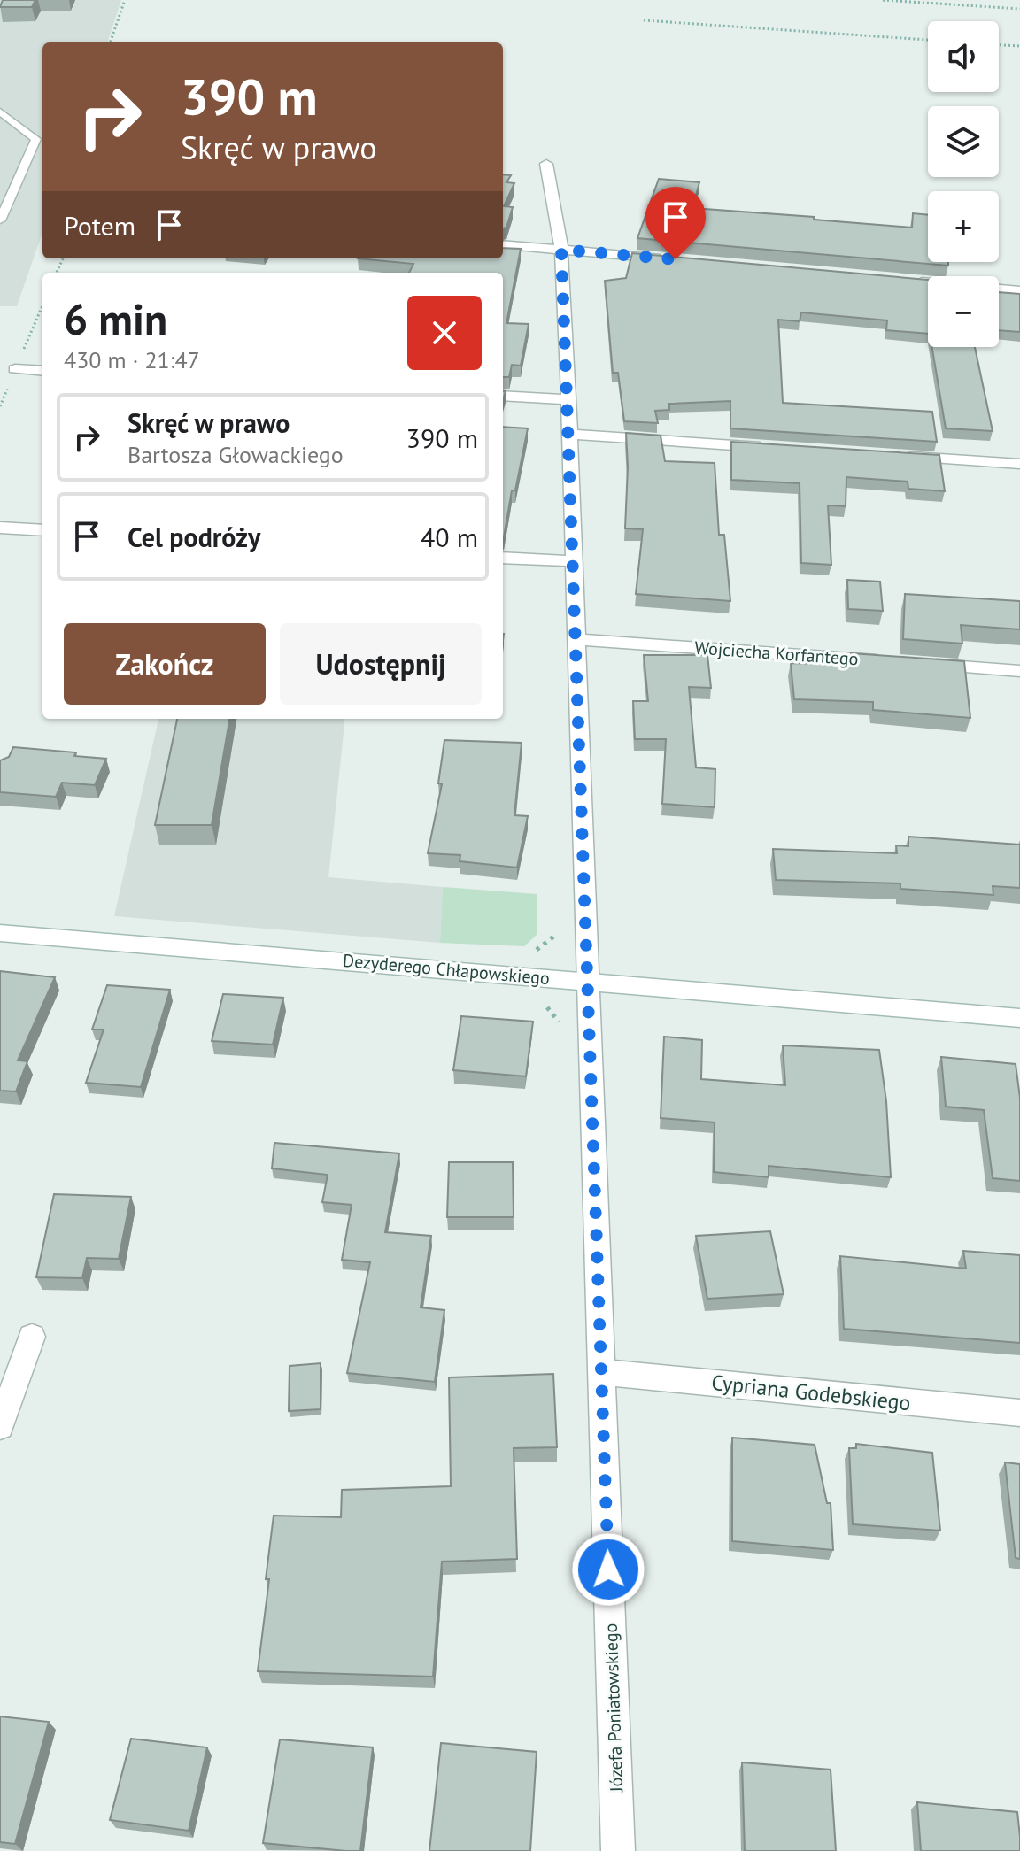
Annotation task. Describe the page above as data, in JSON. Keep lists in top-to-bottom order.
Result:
{
  "streets": {
    "street": [
      "Wojciecha Korfantego",
      "Dezyderego Chłapowskiego",
      "Cypriana Godebskiego",
      "Józefa Poniatowskiego"
    ]
  },
  "crossings": [
    ["Wojciecha Korfantego", "Józefa Poniatowskiego"],
    ["Dezyderego Chłapowskiego", "Józefa Poniatowskiego"],
    ["Cypriana Godebskiego", "Józefa Poniatowskiego"]
  ],
  "page": {
    "map_buttons": ["+", "−"],
    "turn": ["390 m", "Skręć w prawo"],
    "then": "Potem",
    "heading": ["6 min", "430 m · 21:47"],
    "list": [
      {
        "name": "Skręć w prawo",
        "note": "Bartosza Głowackiego",
        "value": "390 m"
      },
      {
        "name": "Cel podróży",
        "value": "40 m"
      }
    ],
    "buttons": ["Zakończ", "Udostępnij"]
  }
}
